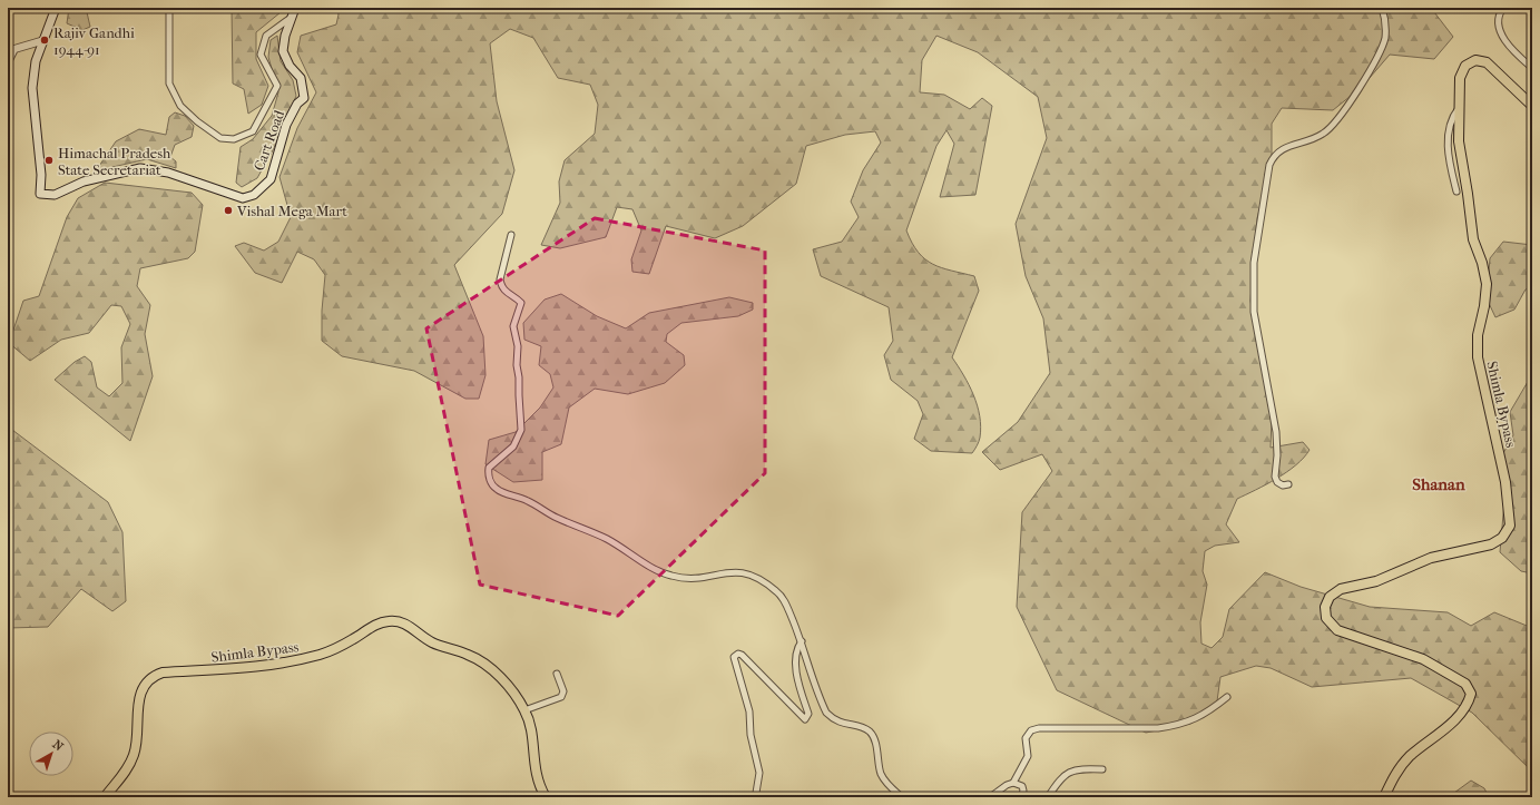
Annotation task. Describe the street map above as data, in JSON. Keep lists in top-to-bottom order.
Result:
{
  "streets": {
    "highway": ["Shimla Bypass"],
    "main road": ["Cart Road"]
  },
  "districts": ["Shanan"],
  "places": ["Rajiv Gandhi 1944-91", "Himachal Pradesh State Secretariat", "Vishal Mega Mart"],
  "north": "top right"
}
